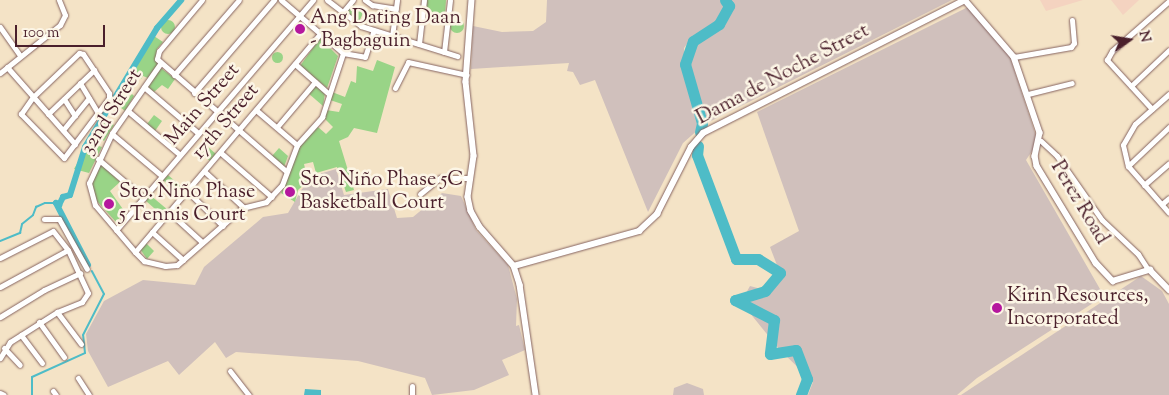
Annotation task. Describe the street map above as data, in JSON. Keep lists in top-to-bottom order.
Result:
{
  "streets": {
    "street": [
      "Dama de Noche Street",
      "Main Street",
      "32nd Street",
      "17th Street",
      "Perez Road"
    ]
  },
  "crossings": [
    ["Dama de Noche Street", "Perez Road"],
    ["Main Street", "32nd Street"],
    ["32nd Street", "17th Street"]
  ],
  "places": [
    "Ang Dating Daan - Bagbaguin",
    "Sto. Niño Phase 5C Basketball Court",
    "Sto. Niño Phase 5 Tennis Court",
    "Kirin Resources, Incorporated"
  ],
  "scale_bar": "100 m",
  "north": "right"
}
